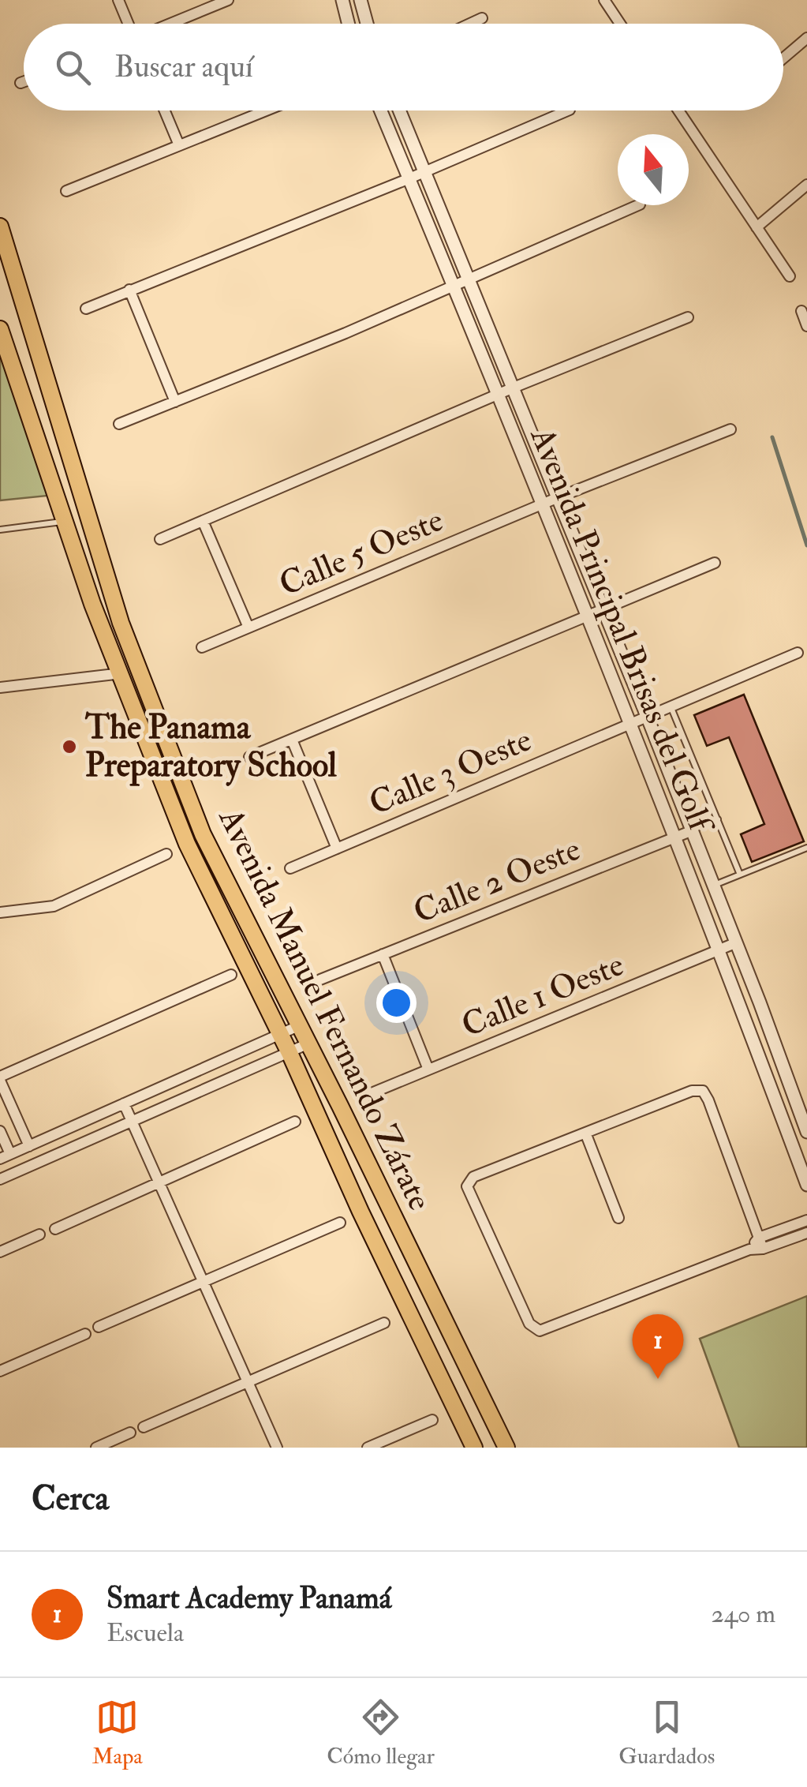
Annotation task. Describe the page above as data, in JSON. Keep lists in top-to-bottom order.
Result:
{
  "streets": {
    "main road": ["Avenida Manuel Fernando Zárate"],
    "street": [
      "Calle 5 Oeste",
      "Avenida Principal Brisas del Golf",
      "Calle 3 Oeste",
      "Calle 2 Oeste",
      "Calle 1 Oeste"
    ]
  },
  "crossings": [
    ["Calle 5 Oeste", "Avenida Principal Brisas del Golf"],
    ["Avenida Principal Brisas del Golf", "Calle 3 Oeste"],
    ["Avenida Principal Brisas del Golf", "Calle 2 Oeste"],
    ["Avenida Principal Brisas del Golf", "Calle 1 Oeste"]
  ],
  "places": ["The Panama Preparatory School"],
  "north": "top",
  "page": {
    "search": "Buscar aquí",
    "pins": "1",
    "heading": "Cerca",
    "list": [
      {
        "mark": "1",
        "name": "Smart Academy Panamá",
        "note": "Escuela",
        "value": "240 m"
      }
    ],
    "nav": ["Mapa", "Cómo llegar", "Guardados"]
  }
}
